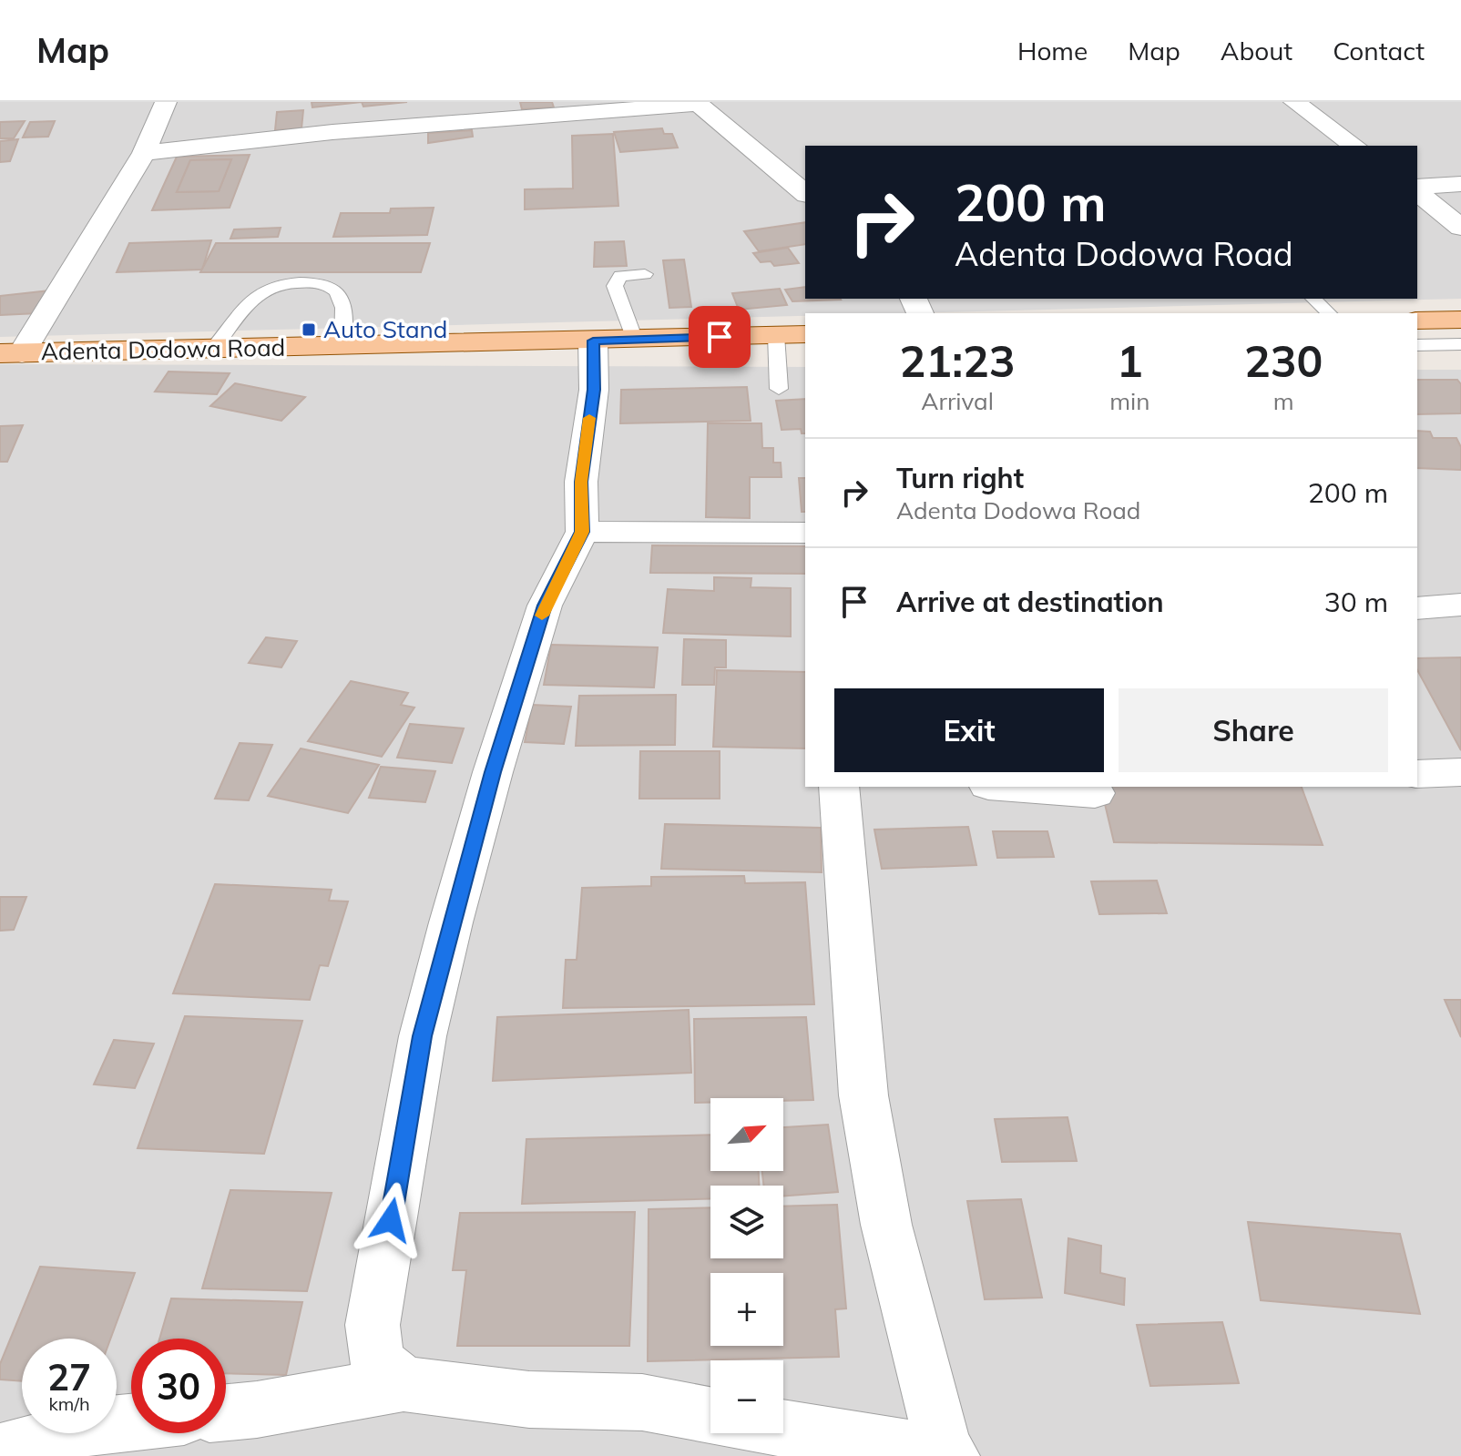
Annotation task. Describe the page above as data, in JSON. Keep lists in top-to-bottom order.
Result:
{
  "streets": {
    "main road": ["Adenta Dodowa Road"]
  },
  "places": {
    "transit": ["Auto Stand"]
  },
  "north": "top right",
  "page": {
    "header": "Map",
    "nav": [
      "Home",
      "Map",
      "About",
      "Contact"
    ],
    "turn": ["200 m", "Adenta Dodowa Road"],
    "eta": [
      "21:23",
      "Arrival",
      "1",
      "min",
      "230",
      "m"
    ],
    "list": [
      {
        "name": "Turn right",
        "note": "Adenta Dodowa Road",
        "value": "200 m"
      },
      {
        "name": "Arrive at destination",
        "value": "30 m"
      }
    ],
    "buttons": ["Exit", "Share"],
    "map_buttons": ["+", "−"],
    "speed": "27 km/h",
    "limit": "30"
  }
}
